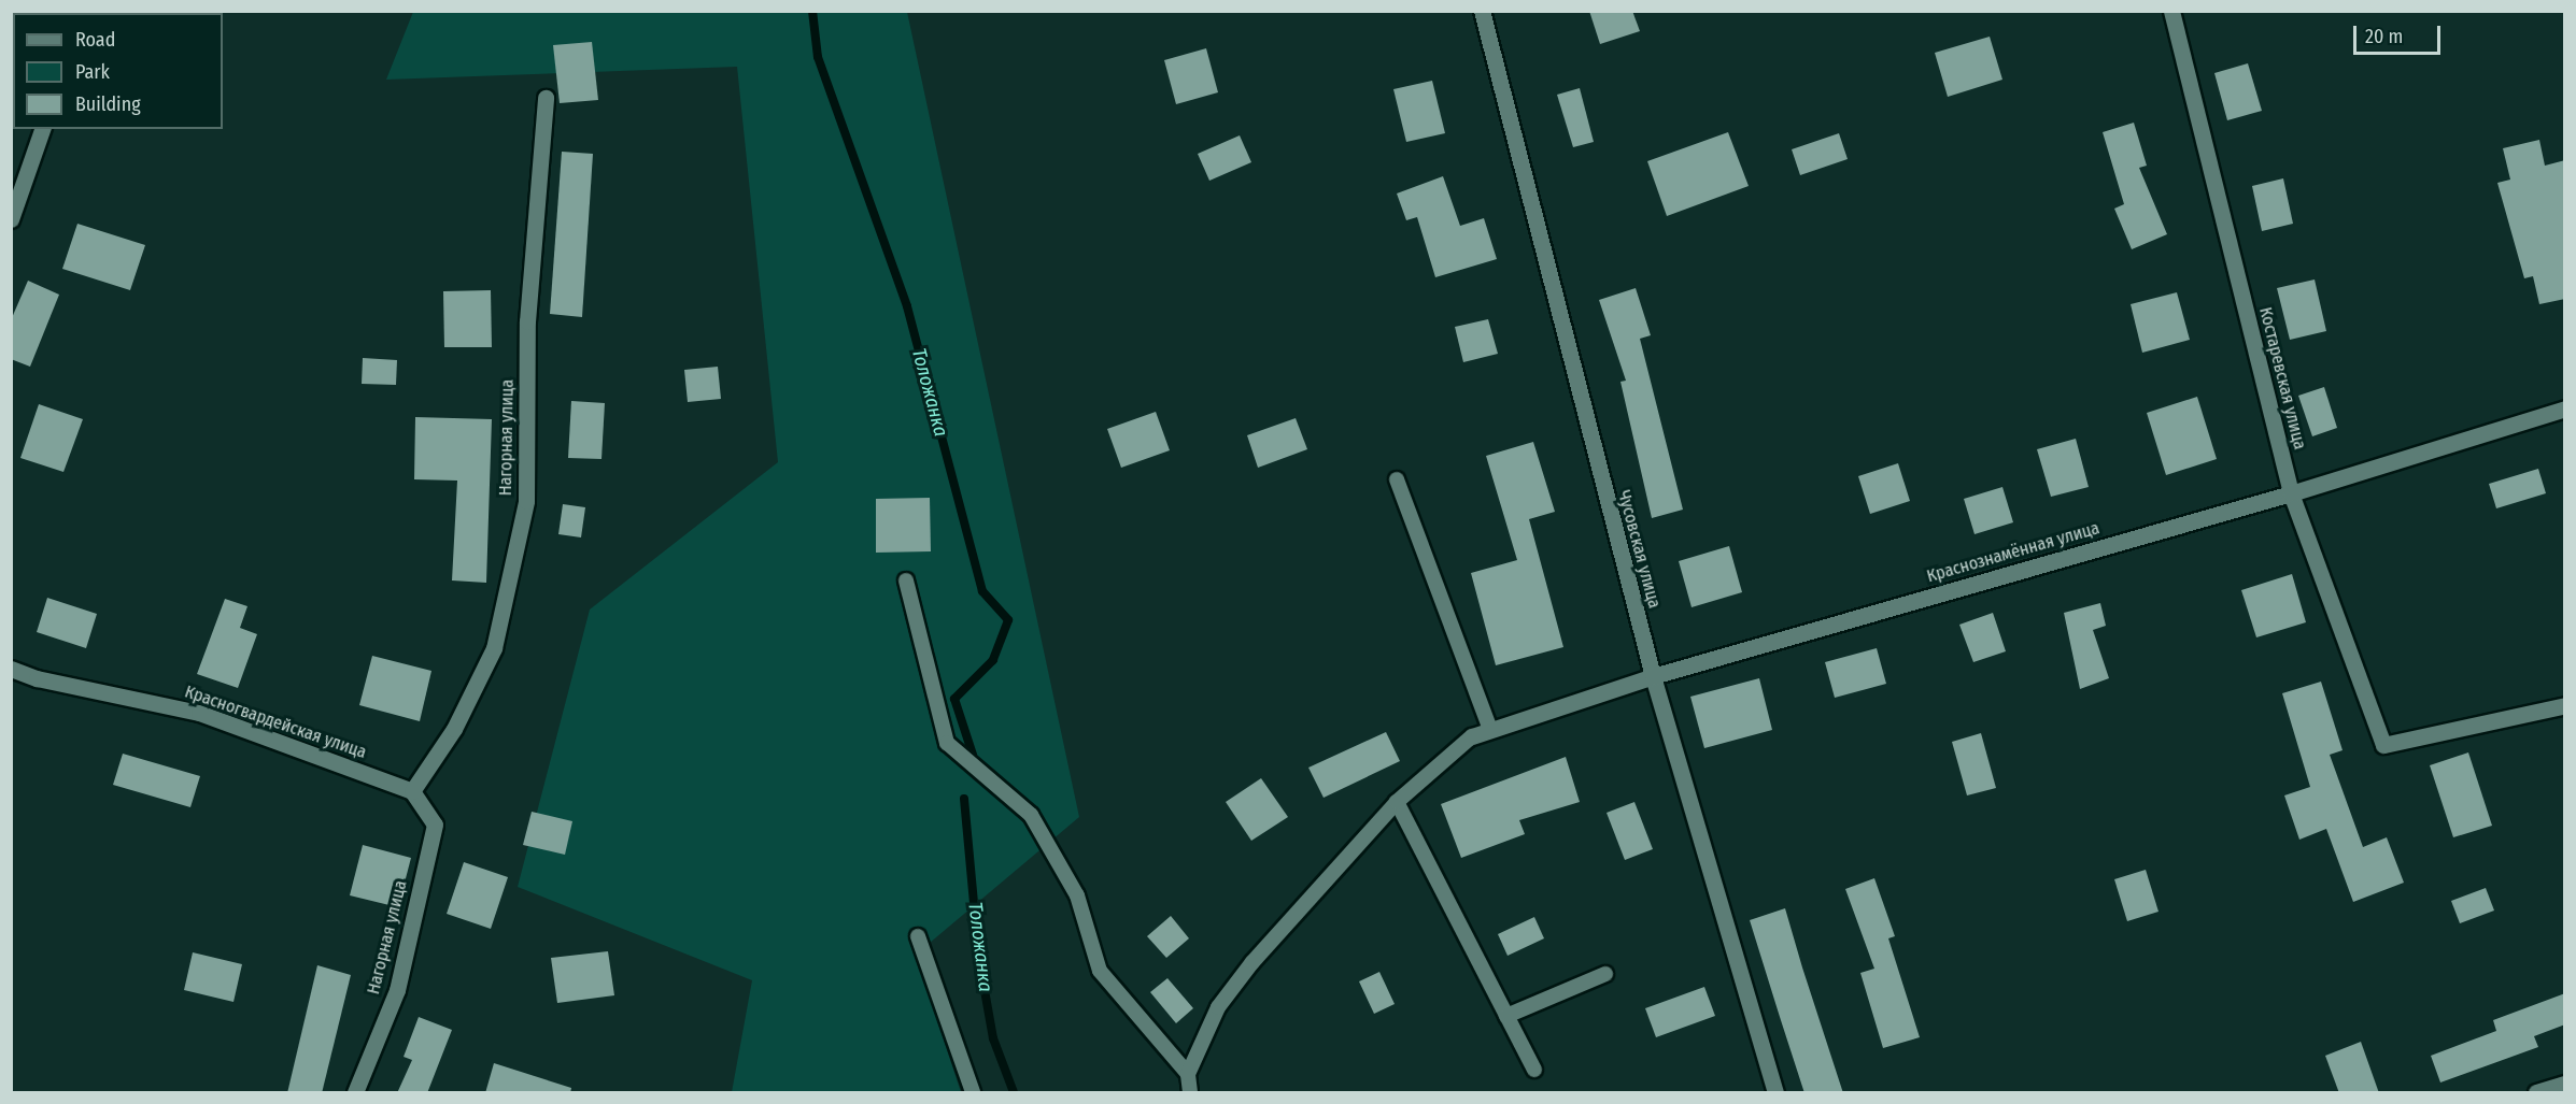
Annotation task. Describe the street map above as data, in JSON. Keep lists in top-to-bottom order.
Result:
{
  "streets": {
    "street": [
      "Костаревская улица",
      "Нагорная улица",
      "Чусовская улица",
      "Краснознамённая улица",
      "Красногвардейская улица"
    ]
  },
  "crossings": [
    ["Костаревская улица", "Краснознамённая улица"],
    ["Нагорная улица", "Красногвардейская улица"],
    ["Чусовская улица", "Краснознамённая улица"]
  ],
  "water": ["Толожанка"],
  "legend": ["Road", "Park", "Building"],
  "scale_bar": "20 m"
}
